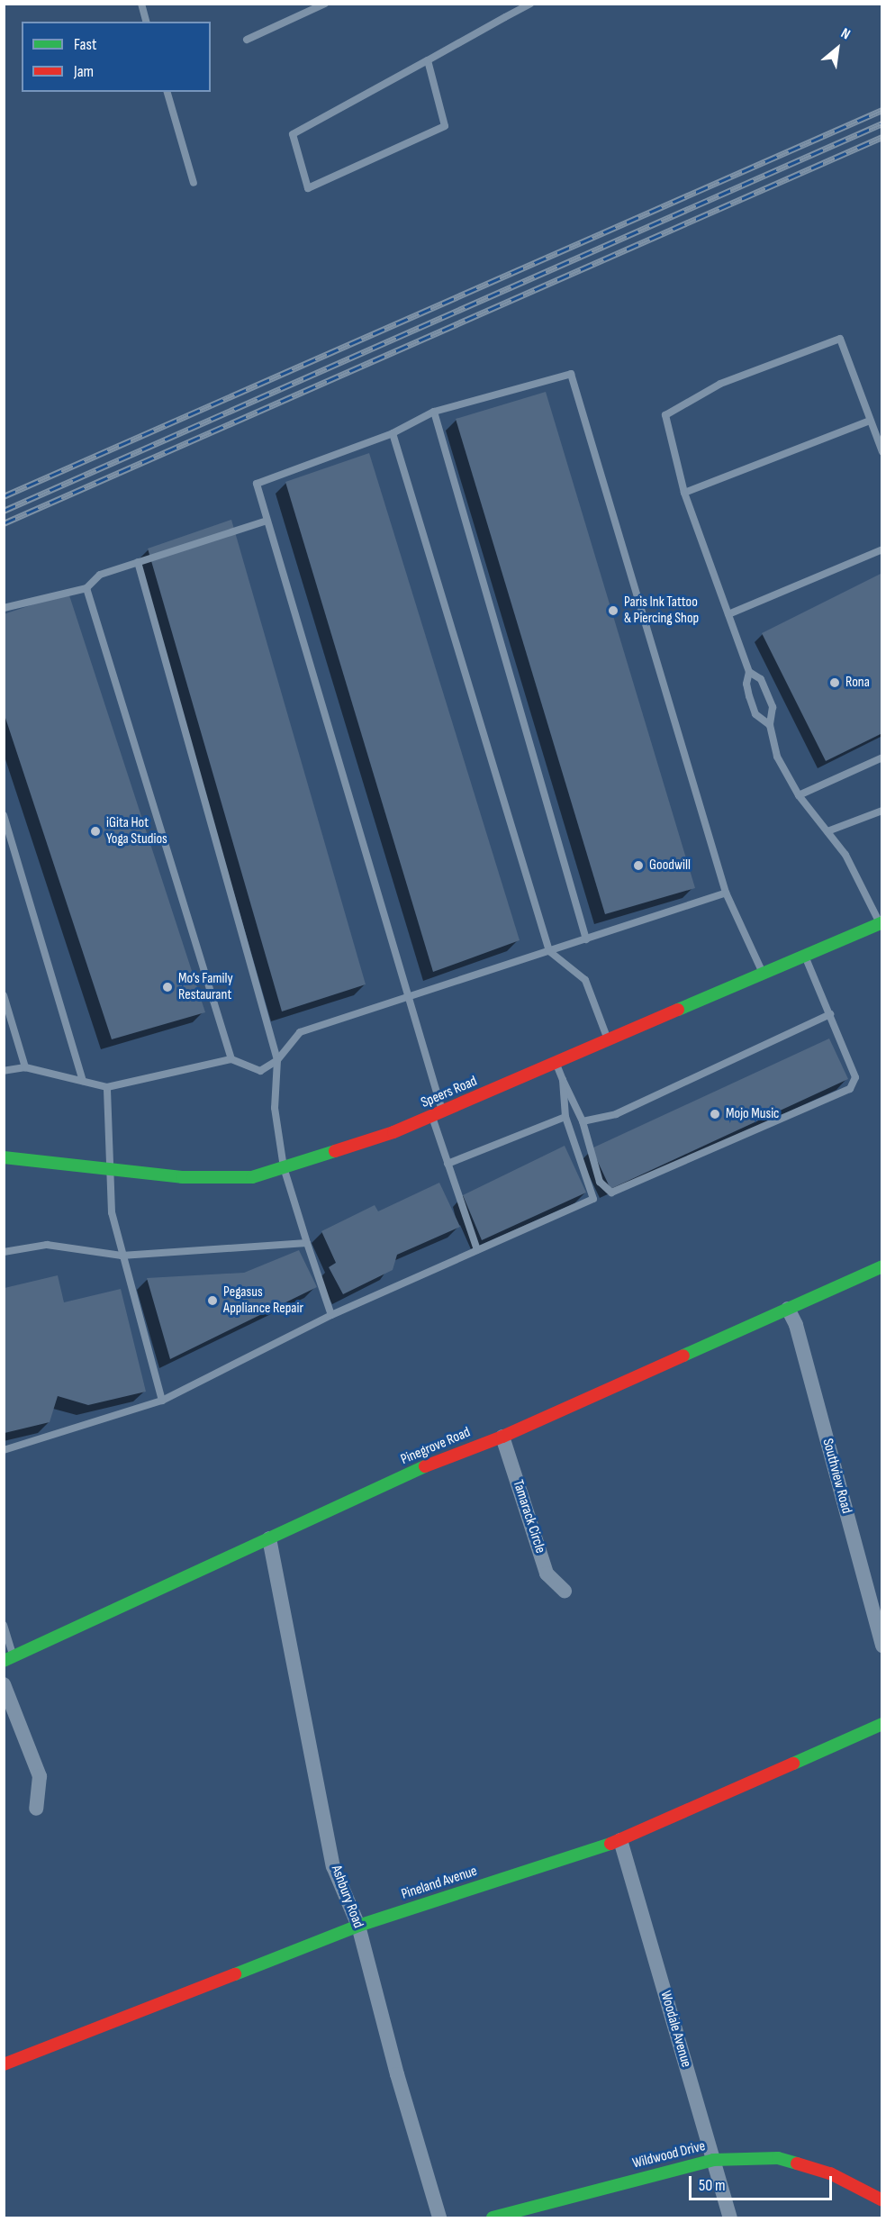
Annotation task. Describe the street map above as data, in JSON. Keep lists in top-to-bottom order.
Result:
{
  "streets": {
    "street": [
      "Speers Road",
      "Pinegrove Road",
      "Southview Road",
      "Tamarack Circle",
      "Pineland Avenue",
      "Ashbury Road",
      "Woodale Avenue",
      "Wildwood Drive"
    ]
  },
  "crossings": [
    ["Pinegrove Road", "Southview Road"],
    ["Pinegrove Road", "Tamarack Circle"],
    ["Pinegrove Road", "Ashbury Road"],
    ["Pineland Avenue", "Ashbury Road"],
    ["Pineland Avenue", "Woodale Avenue"],
    ["Woodale Avenue", "Wildwood Drive"]
  ],
  "places": [
    "Paris Ink Tattoo & Piercing Shop",
    "Rona",
    "iGita Hot Yoga Studios",
    "Goodwill",
    "Mo‘s Family Restaurant",
    "Mojo Music",
    "Pegasus Appliance Repair"
  ],
  "legend": ["Fast", "Jam"],
  "scale_bar": "50 m",
  "north": "top right"
}
